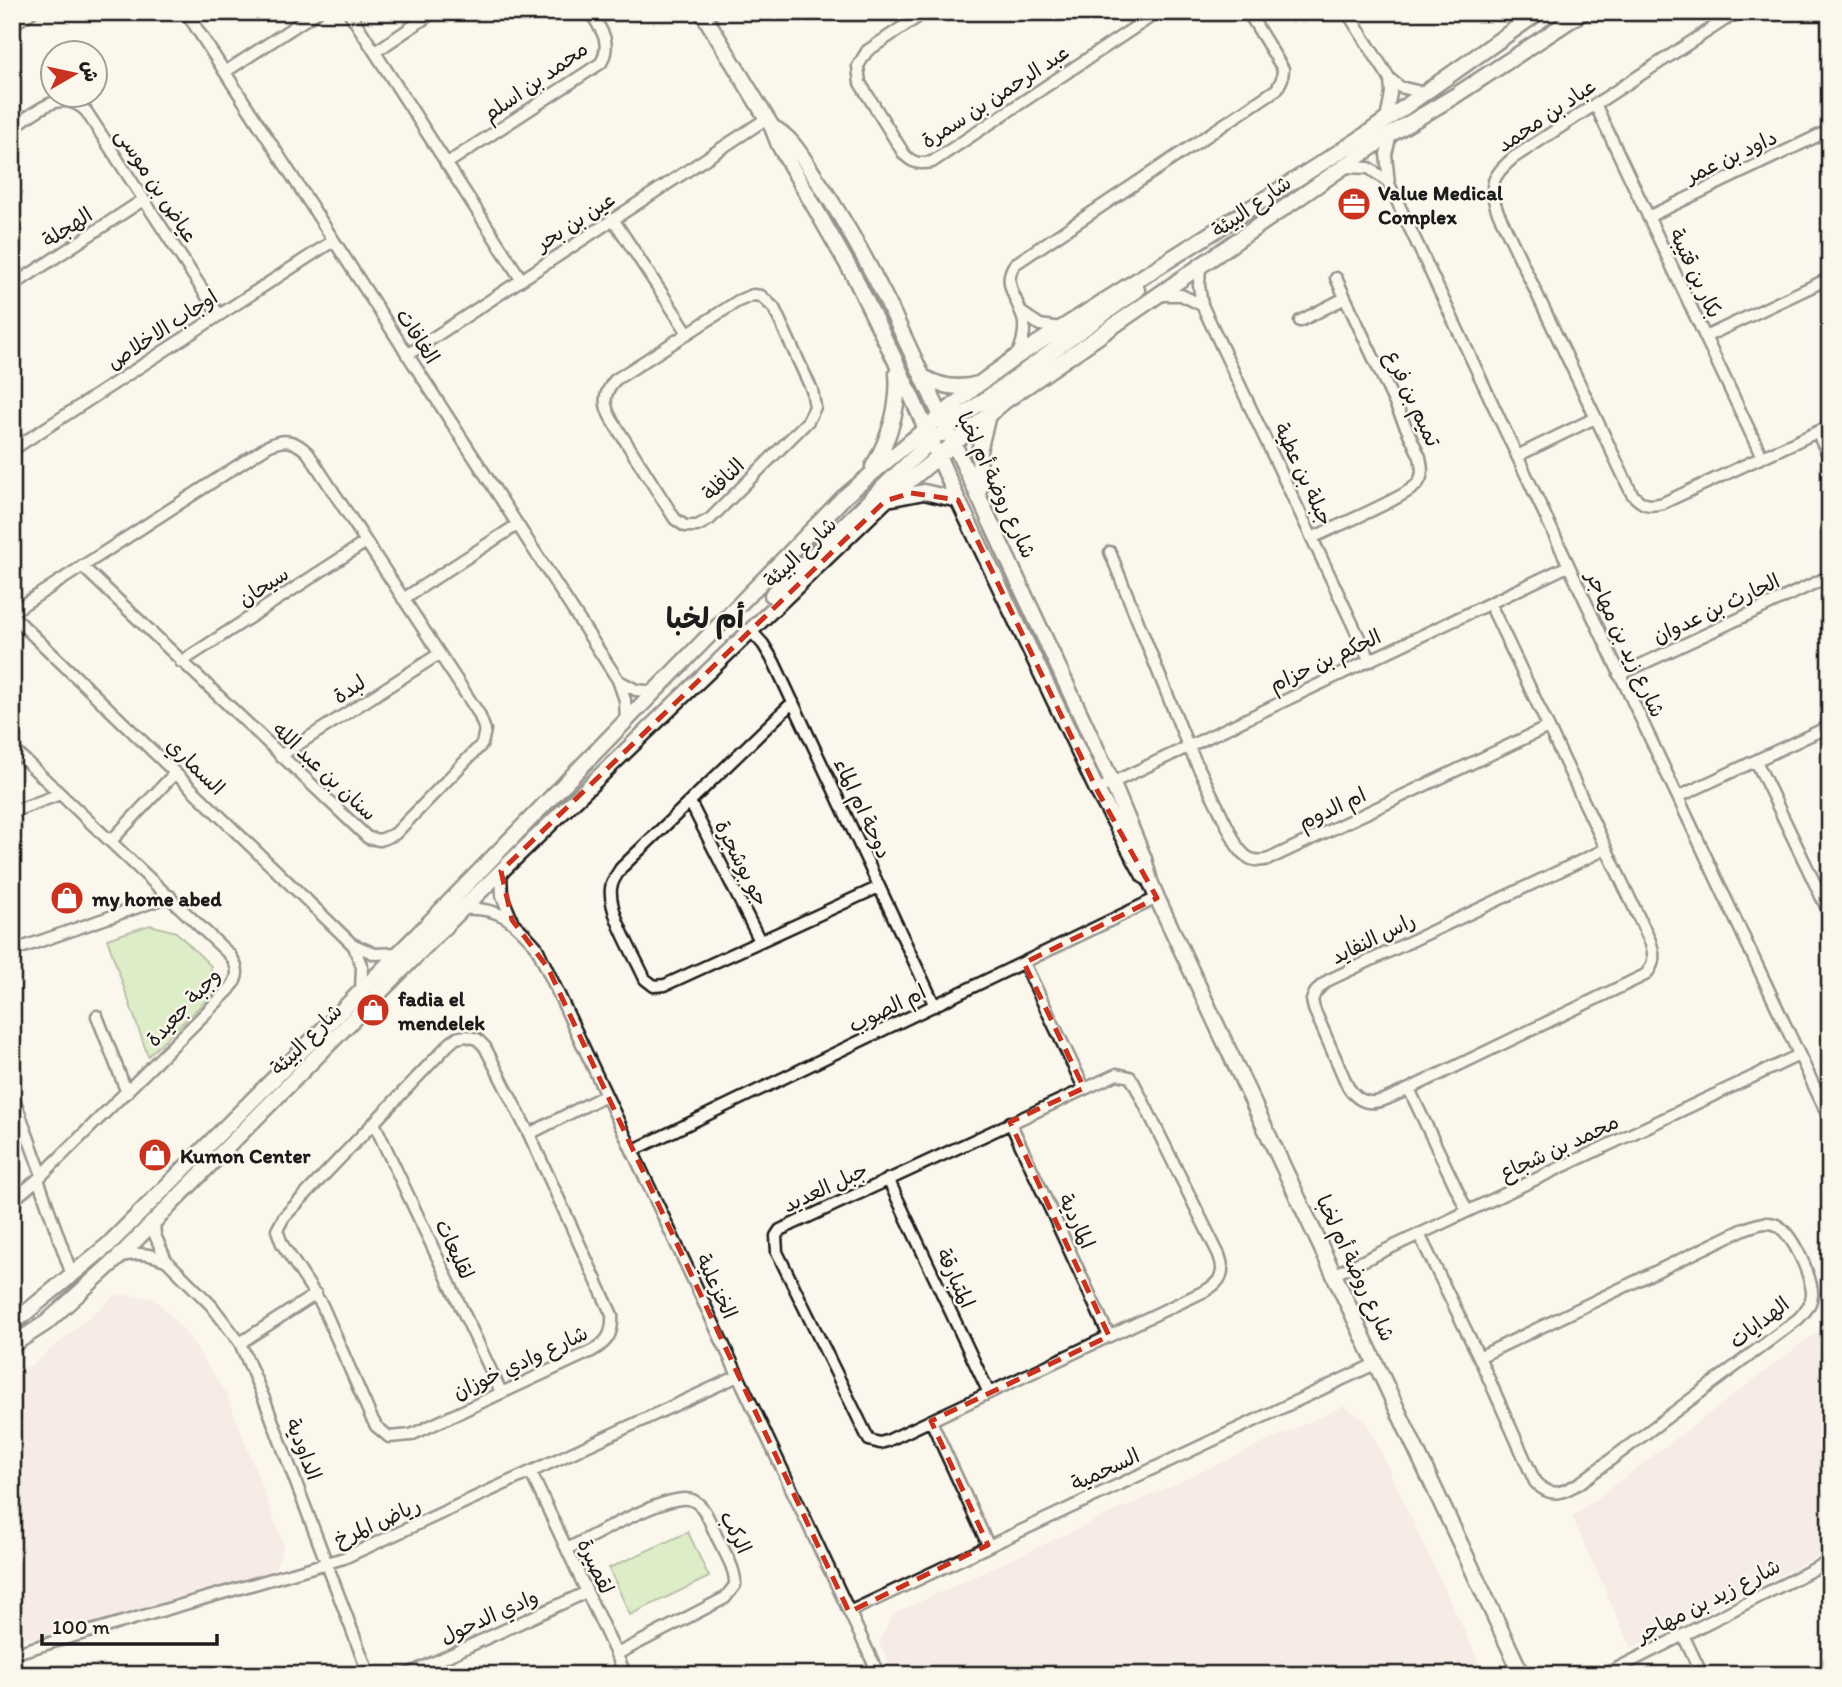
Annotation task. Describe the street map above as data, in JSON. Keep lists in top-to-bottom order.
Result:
{
  "streets": {
    "street": [
      "محمد بن اسلم",
      "عبد الرحمن بن سمرة",
      "عباد بن محمد",
      "داود بن عمر",
      "عياض بن موسى",
      "شارع البيئة",
      "عين بن بحر",
      "الهجلة",
      "بكار بن قتيبة",
      "اوجاب الاخلاص",
      "الغافات",
      "تميم بن فرع",
      "جبلة بن عطية",
      "النافلة",
      "شارع روضة أم لخبا",
      "سيحان",
      "الحارث بن عدوان",
      "شارع زيد بن مهاجر",
      "الحكم بن حزام",
      "لبدة",
      "السماري",
      "سنان بن عبد الله",
      "دوحة ام الماء",
      "ام الدوم",
      "جو بوشجرة",
      "راس النفايد",
      "وجبة جعيدة",
      "ام الصوب",
      "محمد بن شجاع",
      "جبل العديد",
      "الماردية",
      "لقليعات",
      "المتبارقة",
      "الخزعلية",
      "الهدايات",
      "شارع وادي خوزان",
      "الداودية",
      "السحمية",
      "رياض المرخ",
      "الركب",
      "لقصيرة",
      "وادي الدحول"
    ]
  },
  "crossings": [
    ["عباد بن محمد", "بكار بن قتيبة"],
    ["داود بن عمر", "بكار بن قتيبة"],
    ["عياض بن موسى", "الهجلة"],
    ["عياض بن موسى", "اوجاب الاخلاص"],
    ["شارع البيئة", "الغافات"],
    ["شارع البيئة", "جبلة بن عطية"],
    ["شارع البيئة", "شارع روضة أم لخبا"],
    ["شارع البيئة", "شارع زيد بن مهاجر"],
    ["شارع البيئة", "السماري"],
    ["شارع البيئة", "دوحة ام الماء"],
    ["شارع البيئة", "الخزعلية"],
    ["شارع البيئة", "الداودية"],
    ["عين بن بحر", "الغافات"],
    ["عين بن بحر", "شارع روضة أم لخبا"],
    ["اوجاب الاخلاص", "الغافات"],
    ["تميم بن فرع", "جبلة بن عطية"],
    ["جبلة بن عطية", "الحكم بن حزام"],
    ["شارع روضة أم لخبا", "الحكم بن حزام"],
    ["شارع روضة أم لخبا", "ام الصوب"],
    ["شارع روضة أم لخبا", "محمد بن شجاع"],
    ["شارع روضة أم لخبا", "السحمية"],
    ["سيحان", "سنان بن عبد الله"],
    ["الحارث بن عدوان", "شارع زيد بن مهاجر"],
    ["شارع زيد بن مهاجر", "الحكم بن حزام"],
    ["شارع زيد بن مهاجر", "محمد بن شجاع"],
    ["الحكم بن حزام", "ام الدوم"],
    ["الحكم بن حزام", "راس النفايد"],
    ["لبدة", "سنان بن عبد الله"],
    ["السماري", "سنان بن عبد الله"],
    ["دوحة ام الماء", "جو بوشجرة"],
    ["دوحة ام الماء", "ام الصوب"],
    ["ام الدوم", "راس النفايد"],
    ["ام الصوب", "الخزعلية"],
    ["محمد بن شجاع", "الهدايات"],
    ["جبل العديد", "الماردية"],
    ["جبل العديد", "المتبارقة"],
    ["لقليعات", "شارع وادي خوزان"],
    ["الخزعلية", "السحمية"],
    ["الخزعلية", "رياض المرخ"],
    ["الداودية", "رياض المرخ"],
    ["رياض المرخ", "لقصيرة"],
    ["الركب", "لقصيرة"],
    ["لقصيرة", "وادي الدحول"]
  ],
  "districts": ["أم لخبا"],
  "places": {
    "office": ["Value Medical Complex"],
    "shop": ["my home abed", "fadia el mendelek", "Kumon Center"]
  },
  "scale_bar": "100 m",
  "north": "right"
}
